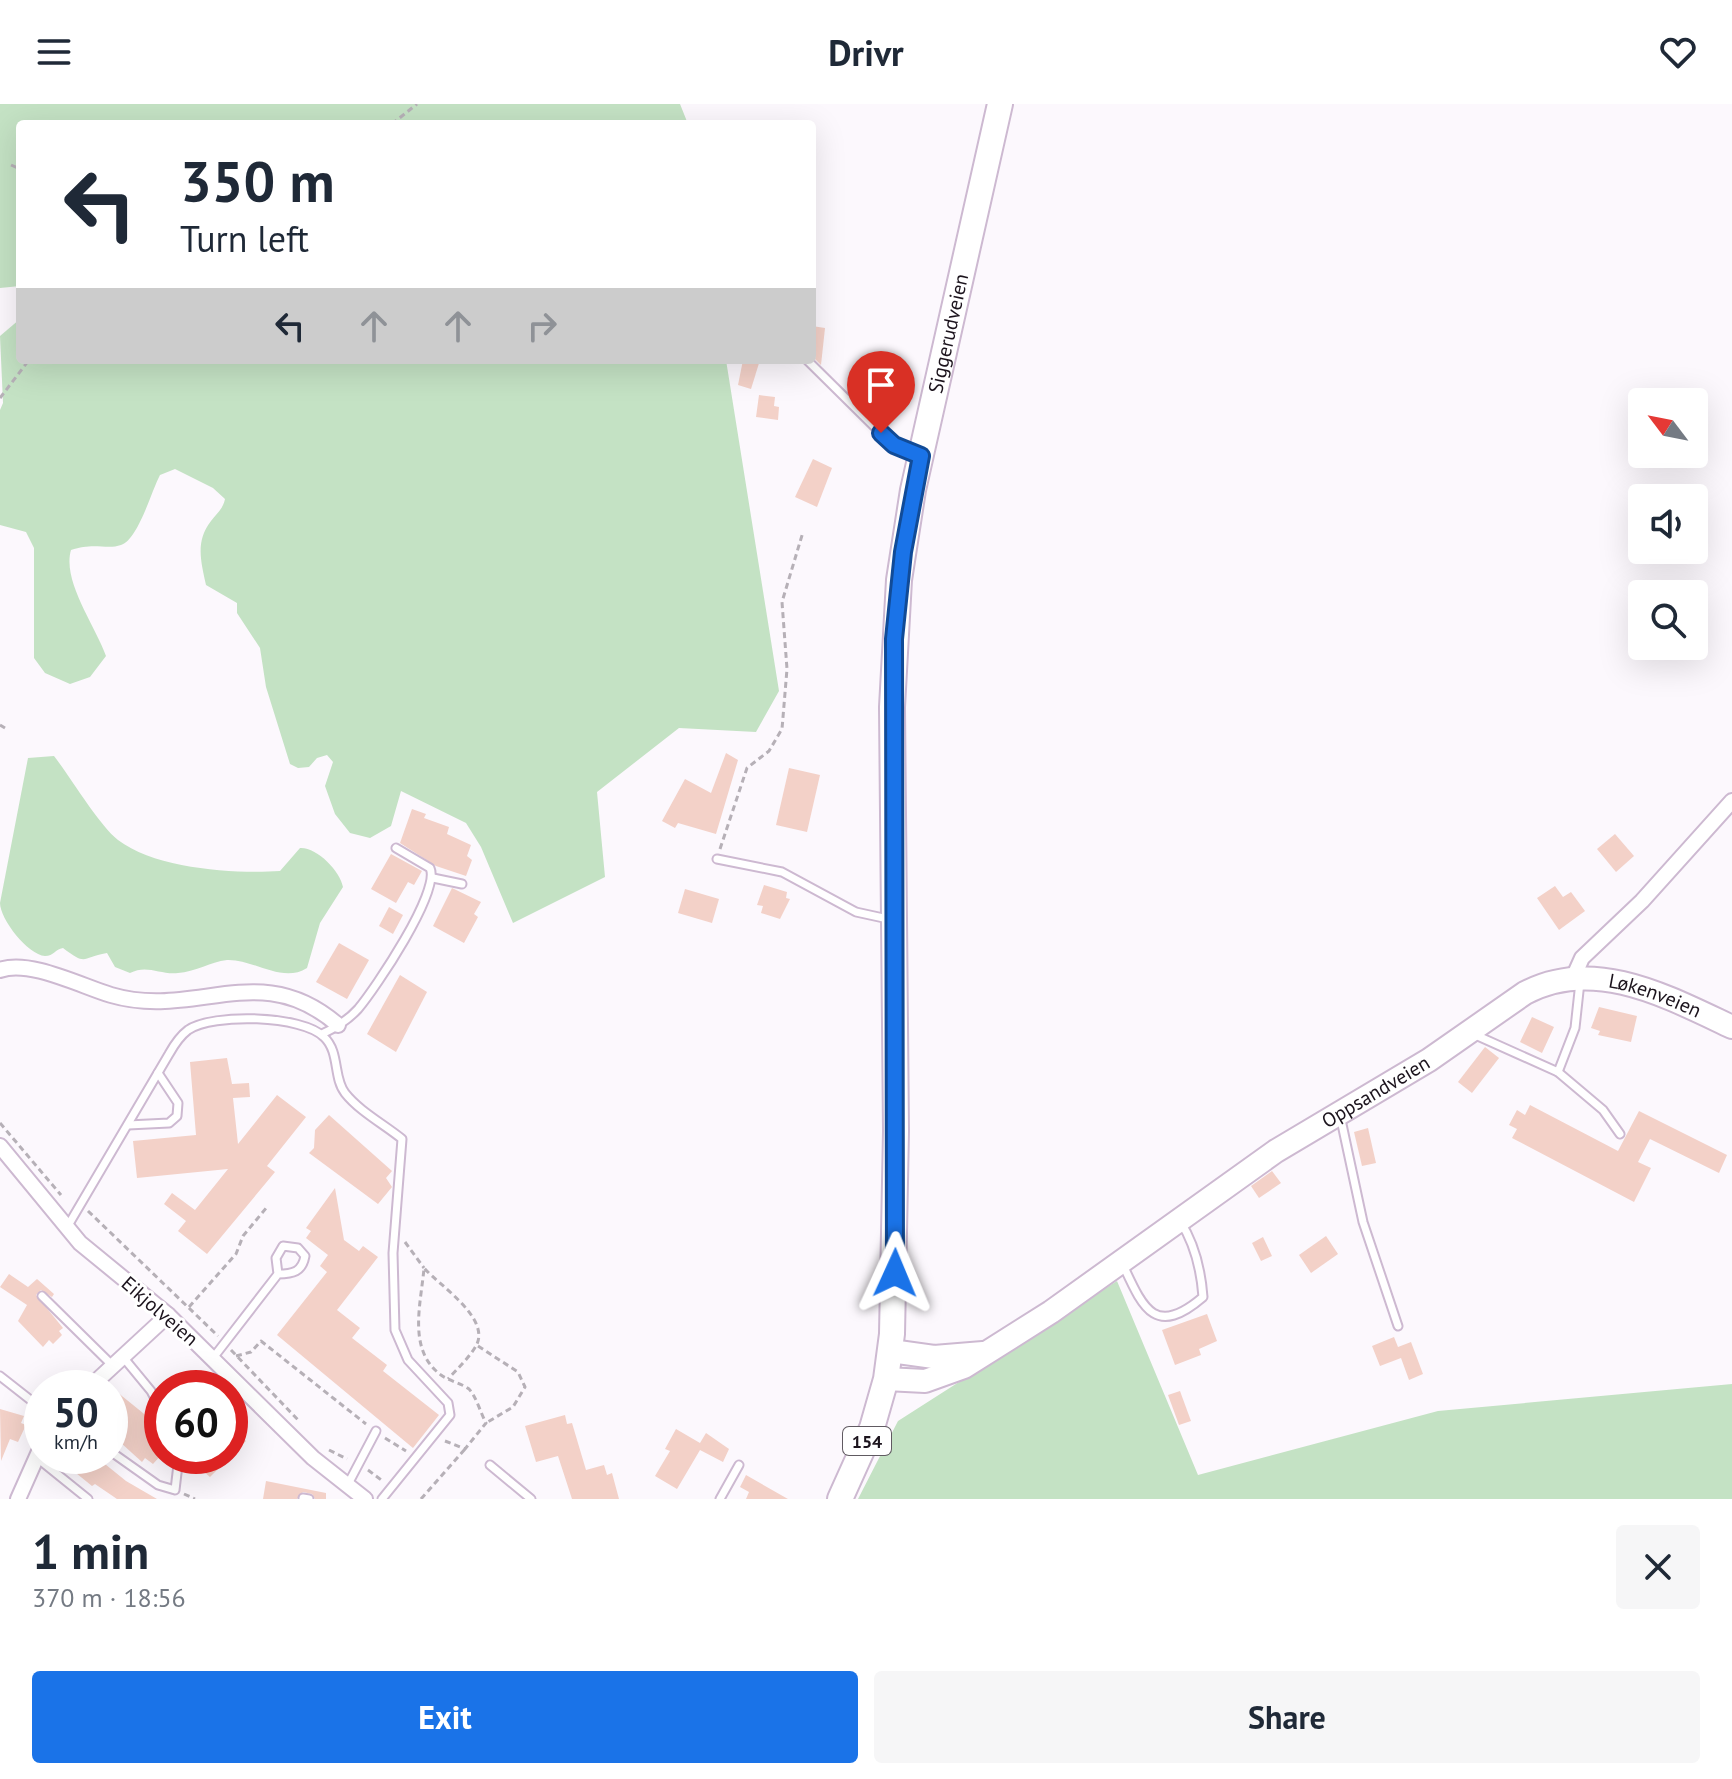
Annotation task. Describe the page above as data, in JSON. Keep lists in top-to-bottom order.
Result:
{
  "streets": {
    "main road": [
      "Siggerudveien",
      "Løkenveien",
      "Oppsandveien",
      "154"
    ],
    "street": ["Eikjolveien"]
  },
  "crossings": [
    ["Siggerudveien", "Oppsandveien"],
    ["Siggerudveien", "154"],
    ["Løkenveien", "Oppsandveien"],
    ["Oppsandveien", "154"]
  ],
  "north": "top left",
  "page": {
    "header": "Drivr",
    "turn": ["350 m", "Turn left"],
    "speed": "50 km/h",
    "limit": "60",
    "heading": ["1 min", "370 m · 18:56"],
    "buttons": ["Exit", "Share"]
  }
}
